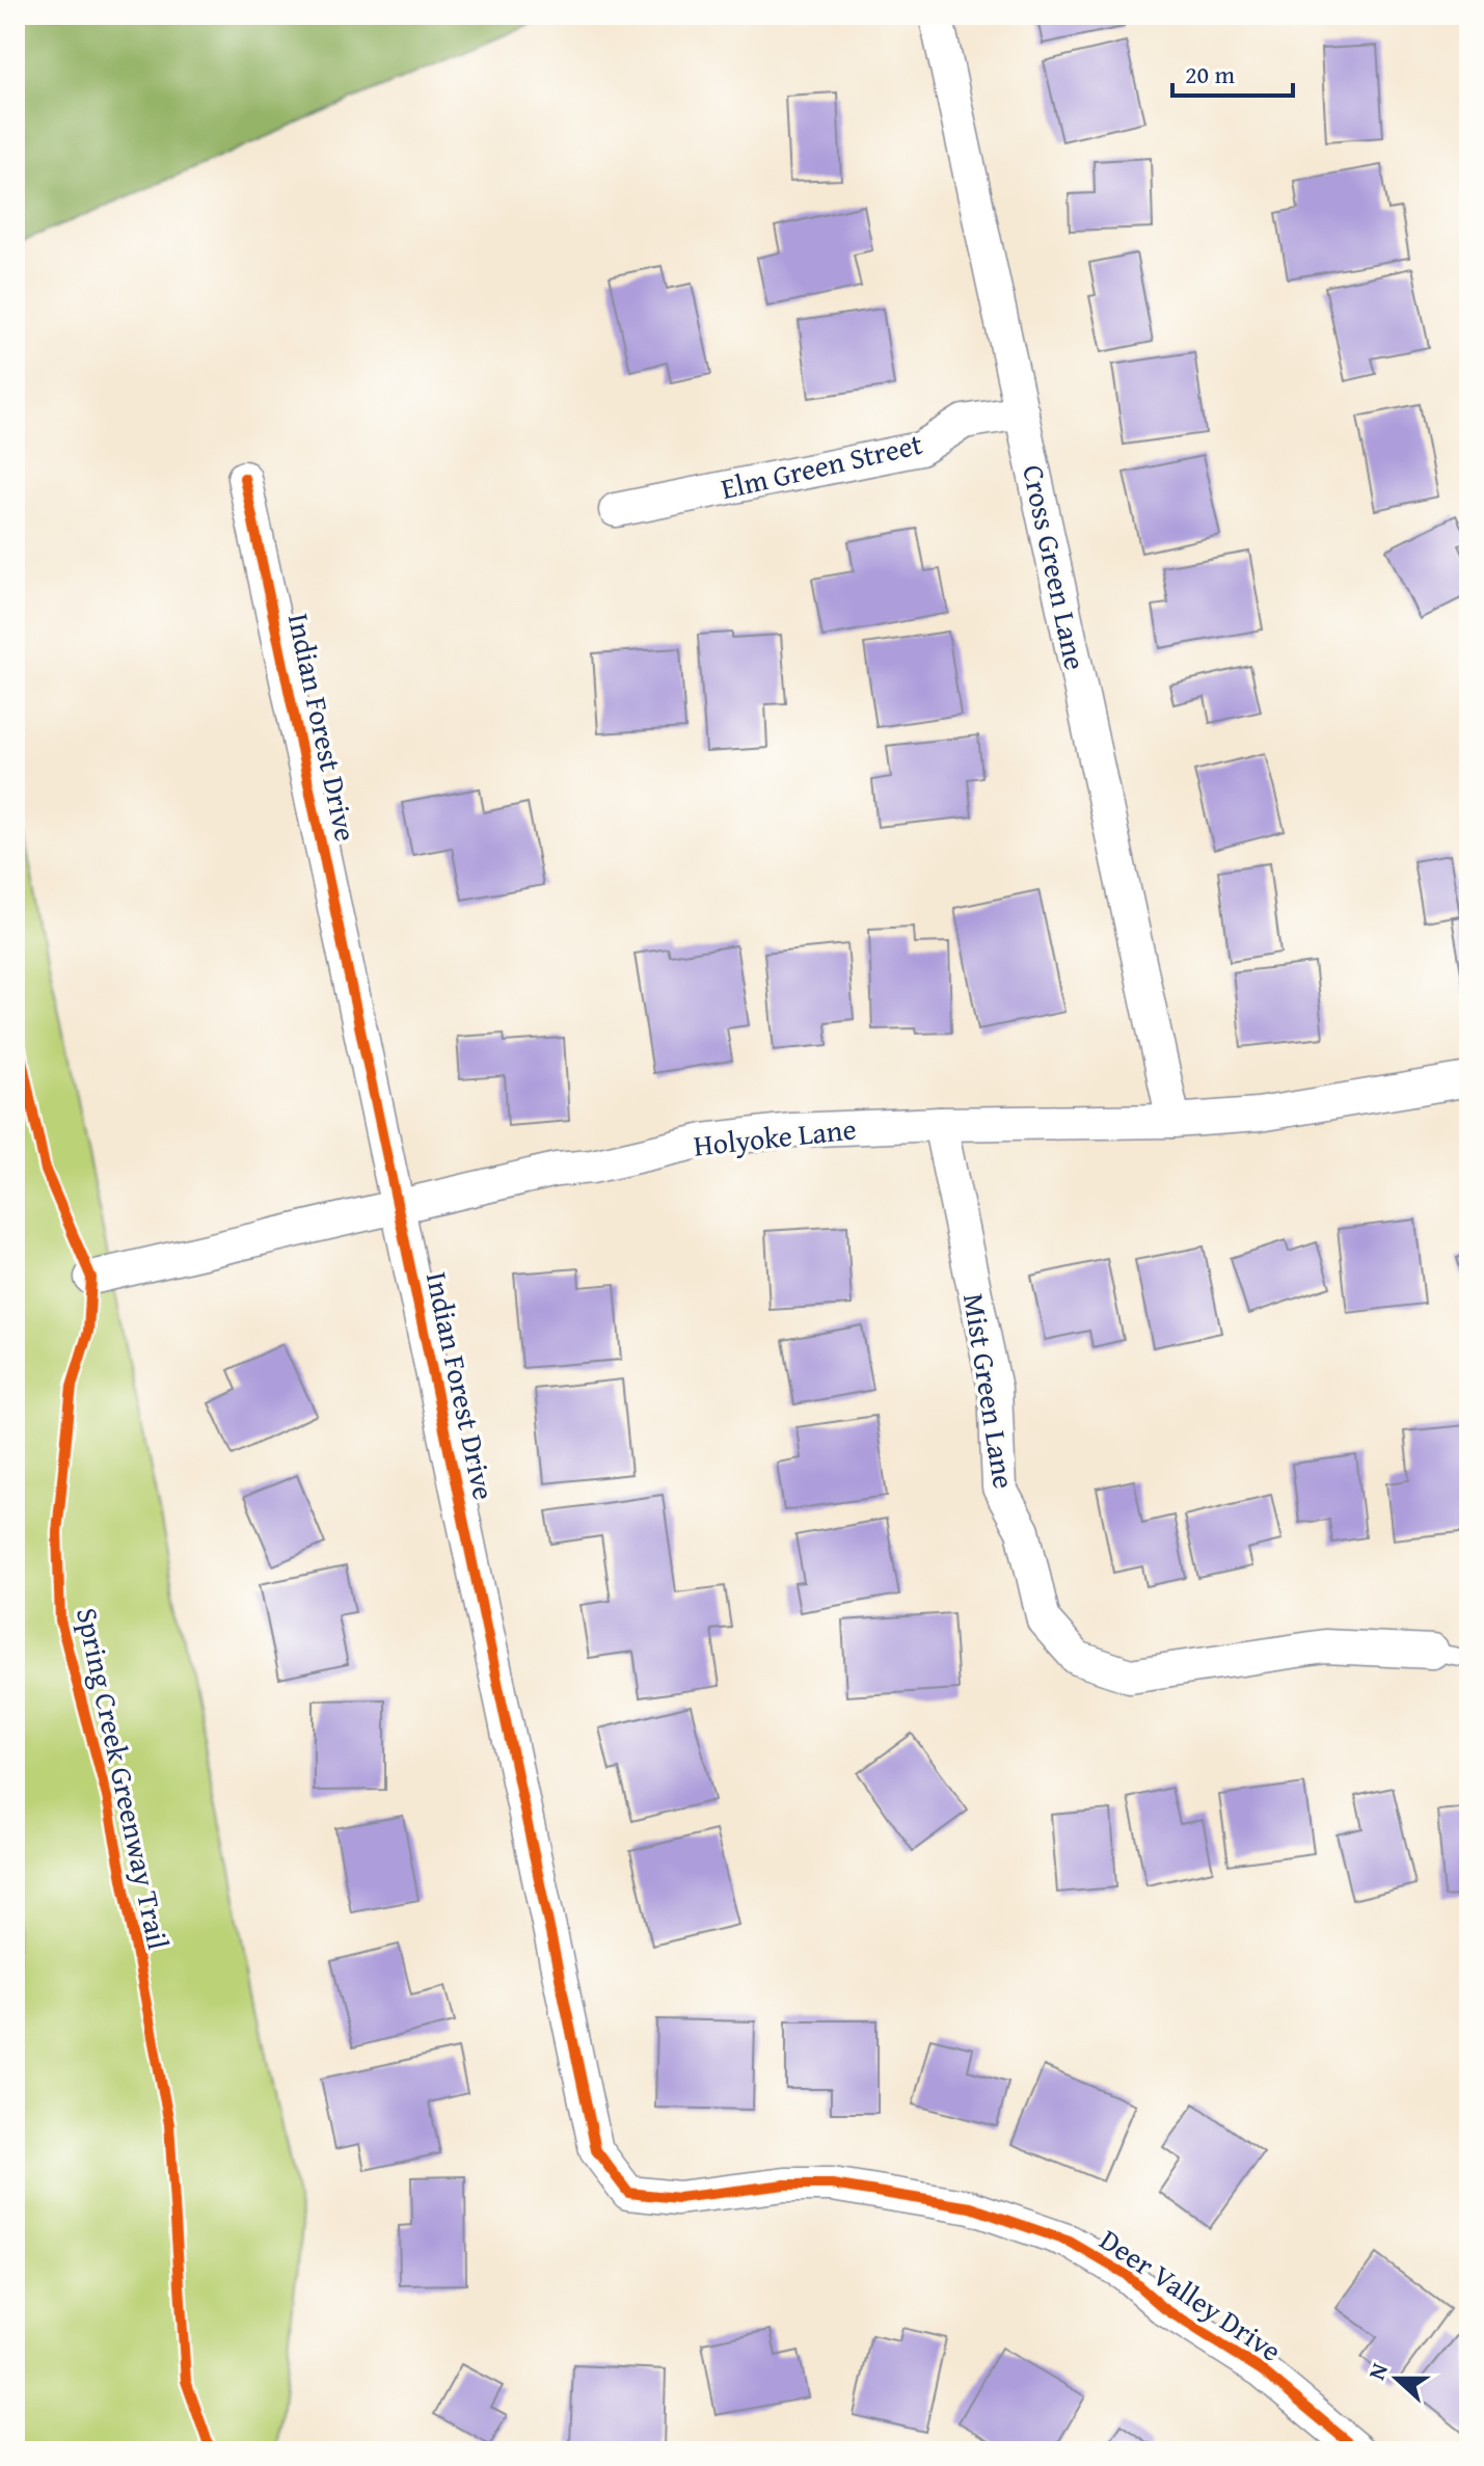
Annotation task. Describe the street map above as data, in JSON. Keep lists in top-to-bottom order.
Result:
{
  "streets": {
    "street": [
      "Elm Green Street",
      "Cross Green Lane",
      "Indian Forest Drive",
      "Holyoke Lane",
      "Mist Green Lane",
      "Deer Valley Drive"
    ],
    "cycle path": ["Spring Creek Greenway Trail"]
  },
  "crossings": [
    ["Elm Green Street", "Cross Green Lane"],
    ["Cross Green Lane", "Holyoke Lane"],
    ["Indian Forest Drive", "Holyoke Lane"],
    ["Indian Forest Drive", "Deer Valley Drive"],
    ["Holyoke Lane", "Mist Green Lane"]
  ],
  "scale_bar": "20 m",
  "north": "left"
}
